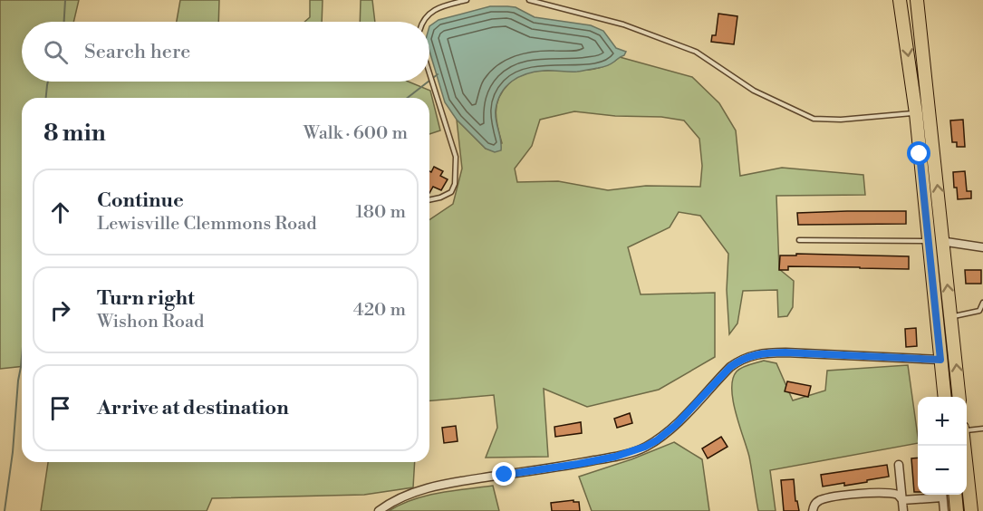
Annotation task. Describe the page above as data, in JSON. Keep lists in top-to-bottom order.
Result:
{
  "page": {
    "search": "Search here",
    "heading": ["8 min", "Walk · 600 m"],
    "list": [
      ["Continue", "Lewisville Clemmons Road", "180 m"],
      ["Turn right", "Wishon Road", "420 m"],
      "Arrive at destination"
    ],
    "map_buttons": ["+", "−"]
  }
}
